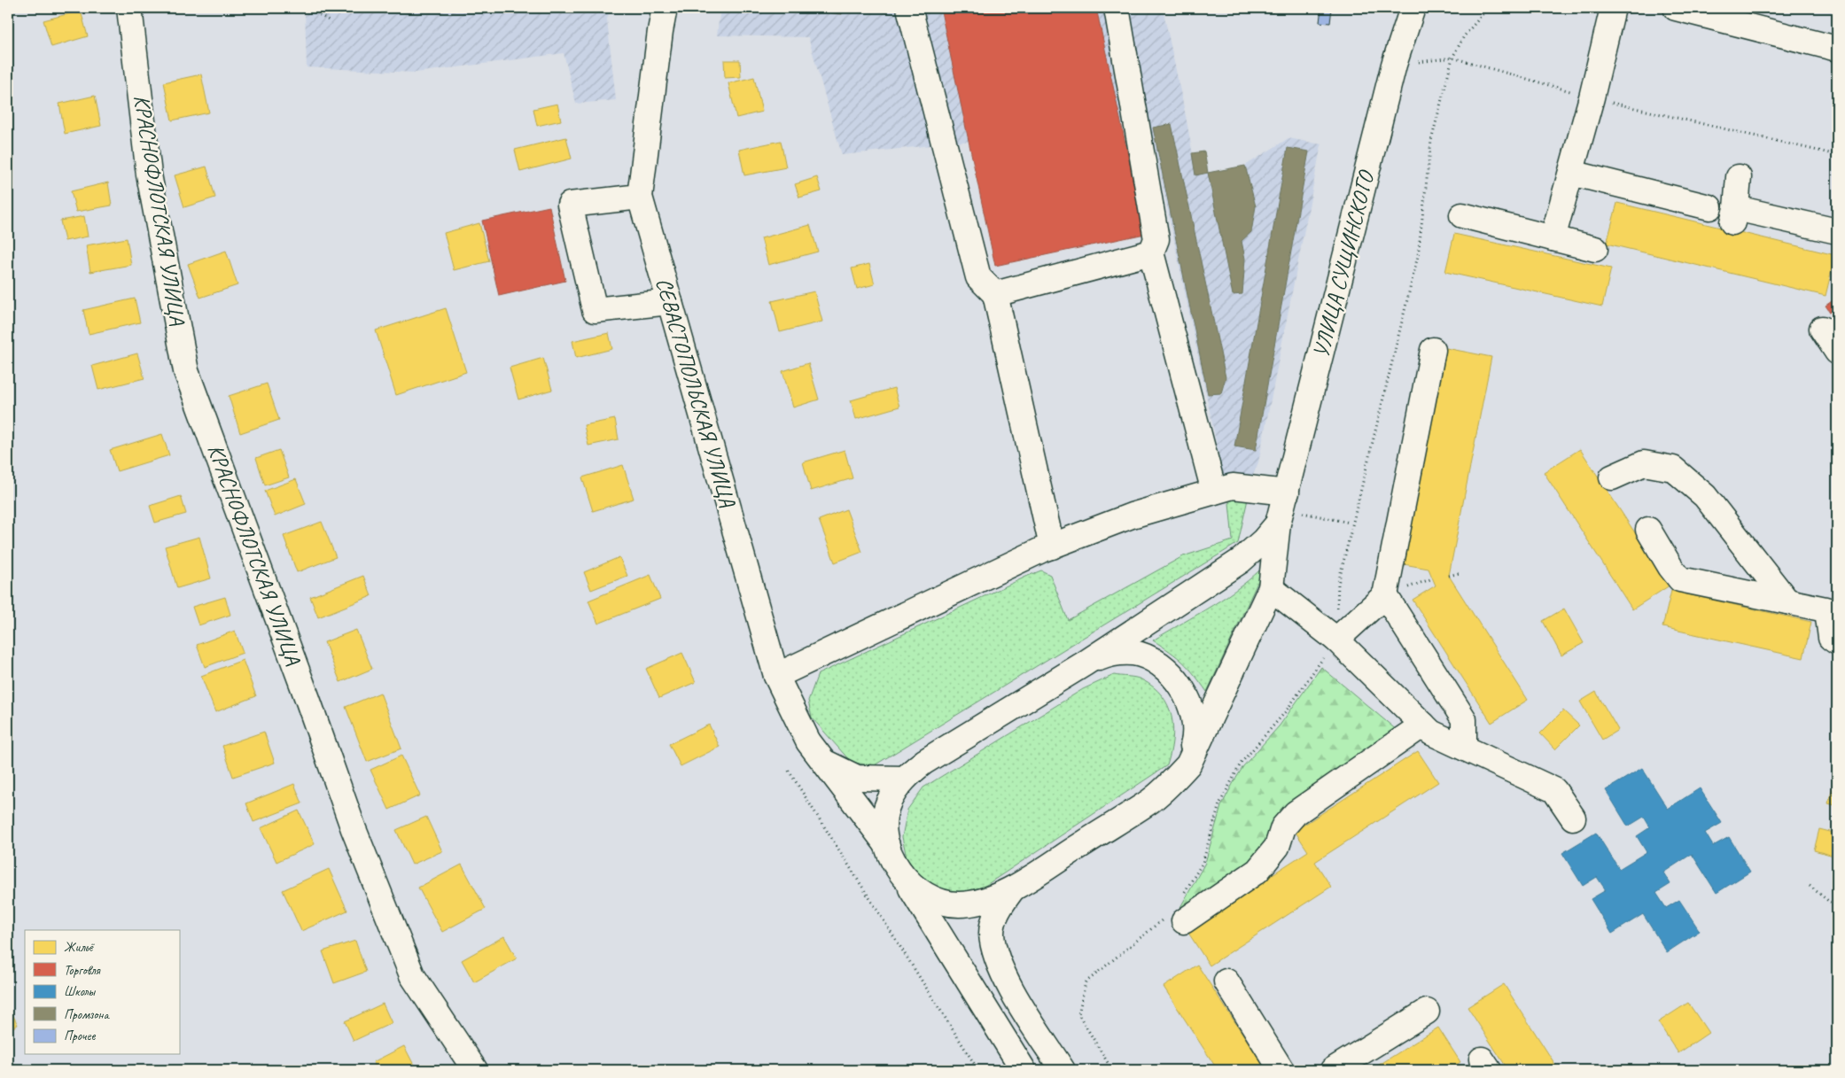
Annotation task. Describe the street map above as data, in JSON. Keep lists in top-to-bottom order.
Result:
{
  "streets": {
    "street": ["КРАСНОФЛОТСКАЯ УЛИЦА", "УЛИЦА СУЩИНСКОГО", "СЕВАСТОПОЛЬСКАЯ УЛИЦА"]
  },
  "legend": [
    "Жильё",
    "Торговля",
    "Школы",
    "Промзона",
    "Прочее"
  ]
}
